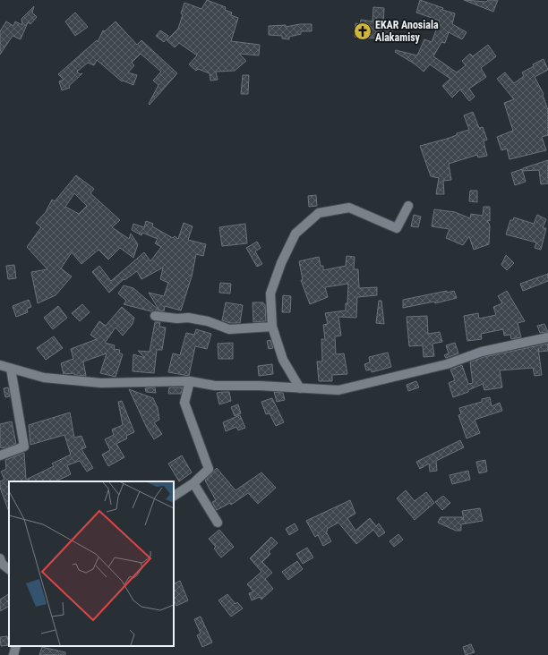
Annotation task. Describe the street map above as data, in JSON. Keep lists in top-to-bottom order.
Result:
{
  "places": {
    "church": ["EKAR Anosiala Alakamisy"]
  }
}
